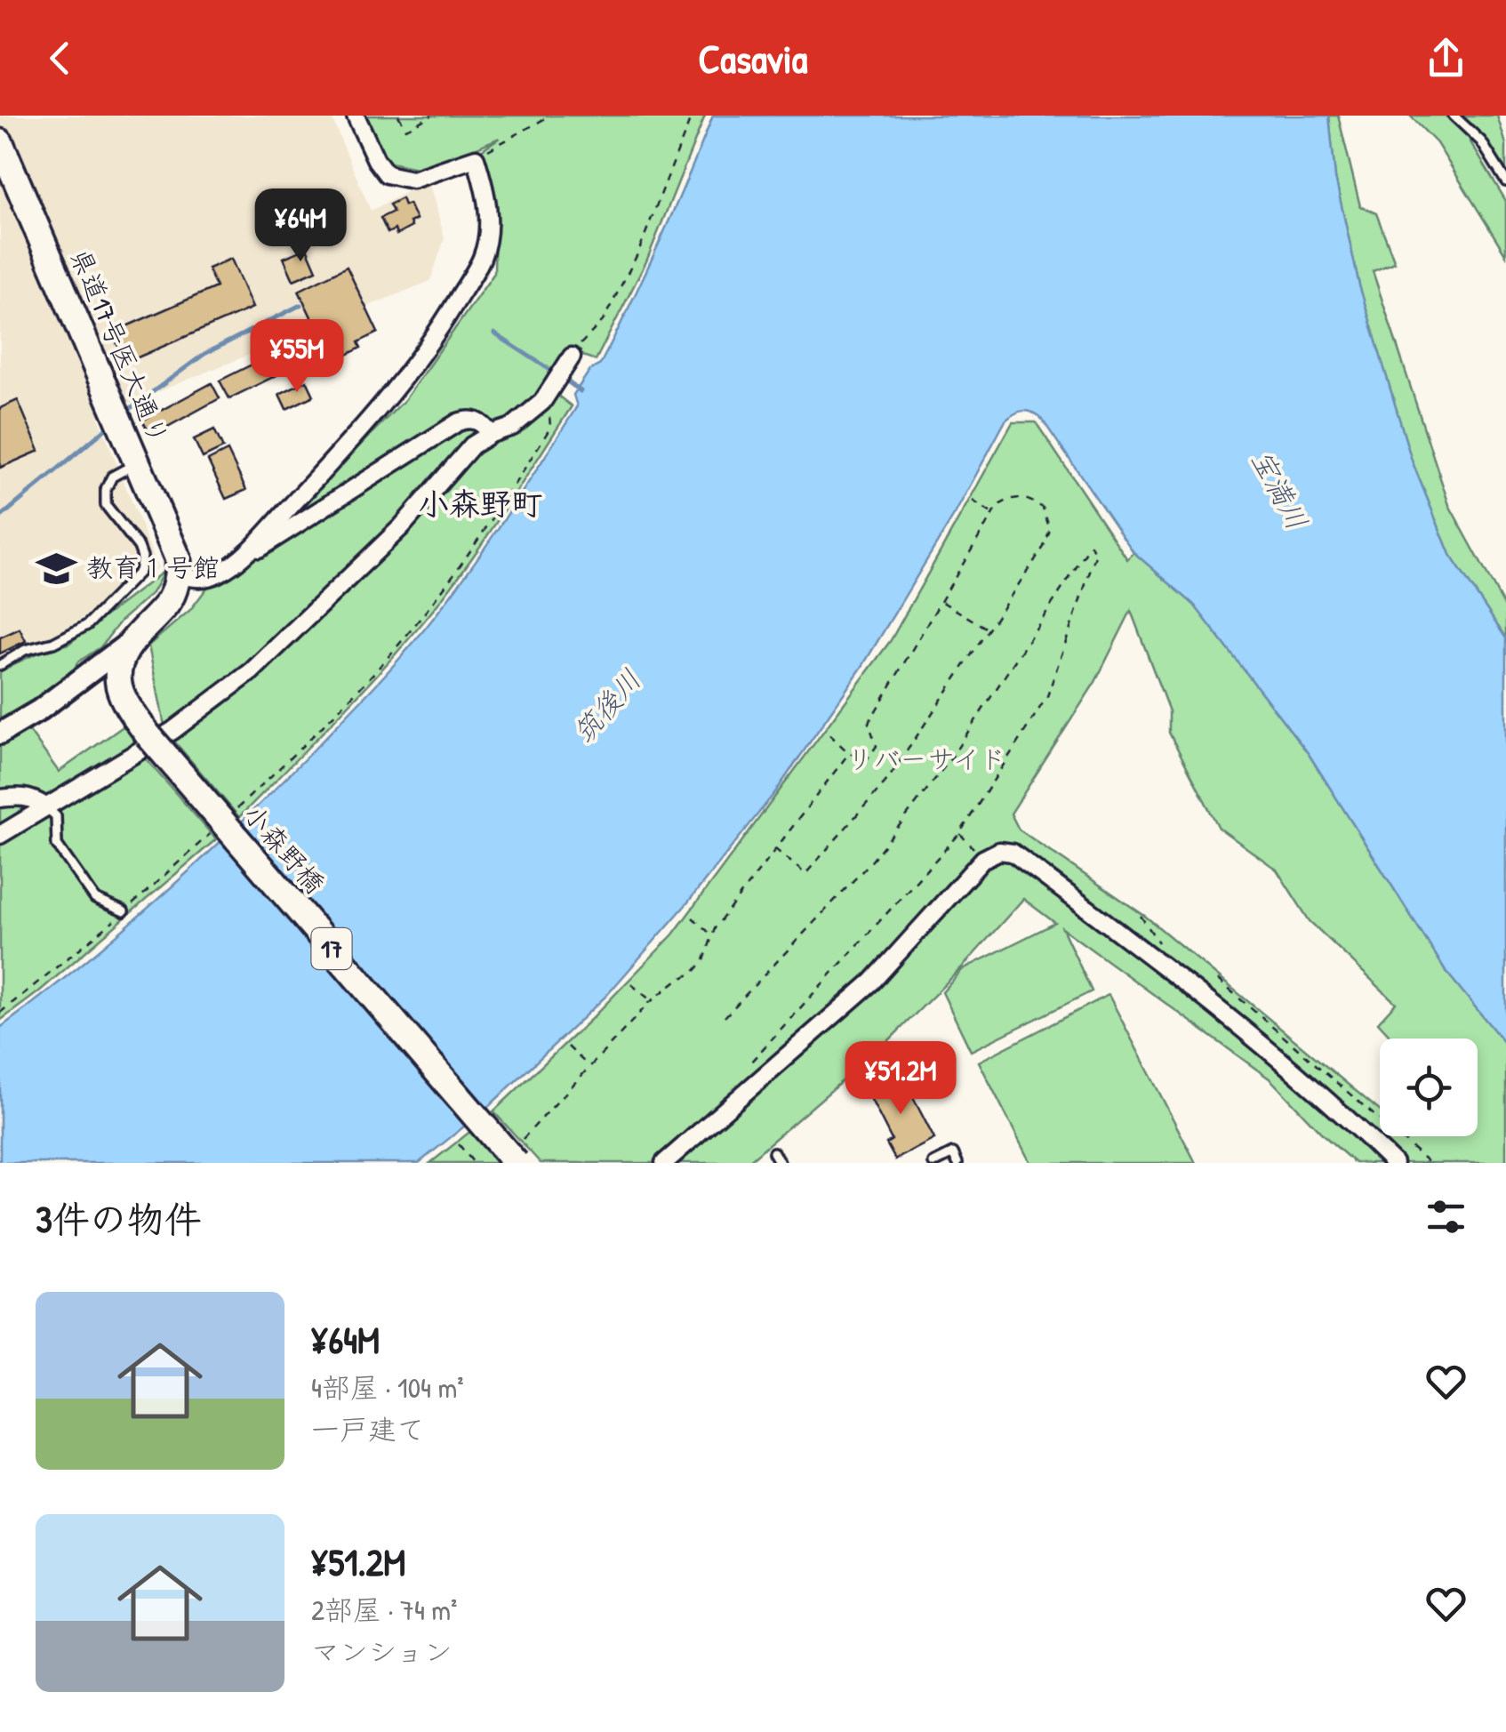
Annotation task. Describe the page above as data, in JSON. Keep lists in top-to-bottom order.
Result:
{
  "streets": {
    "main road": ["県道17号医大通り", "小森野橋", "17"]
  },
  "districts": ["小森野町"],
  "water": ["宝満川", "筑後川"],
  "parks": ["リバーサイド"],
  "places": {
    "school or university": ["教育１号館"]
  },
  "page": {
    "header": "Casavia",
    "price": ["¥64M", "¥55M", "¥51.2M"],
    "heading": "3件の物件",
    "list": [
      {
        "name": "¥64M",
        "note": "4部屋 · 104 m² · 一戸建て"
      },
      {
        "name": "¥51.2M",
        "note": "2部屋 · 74 m² · マンション"
      }
    ]
  }
}
